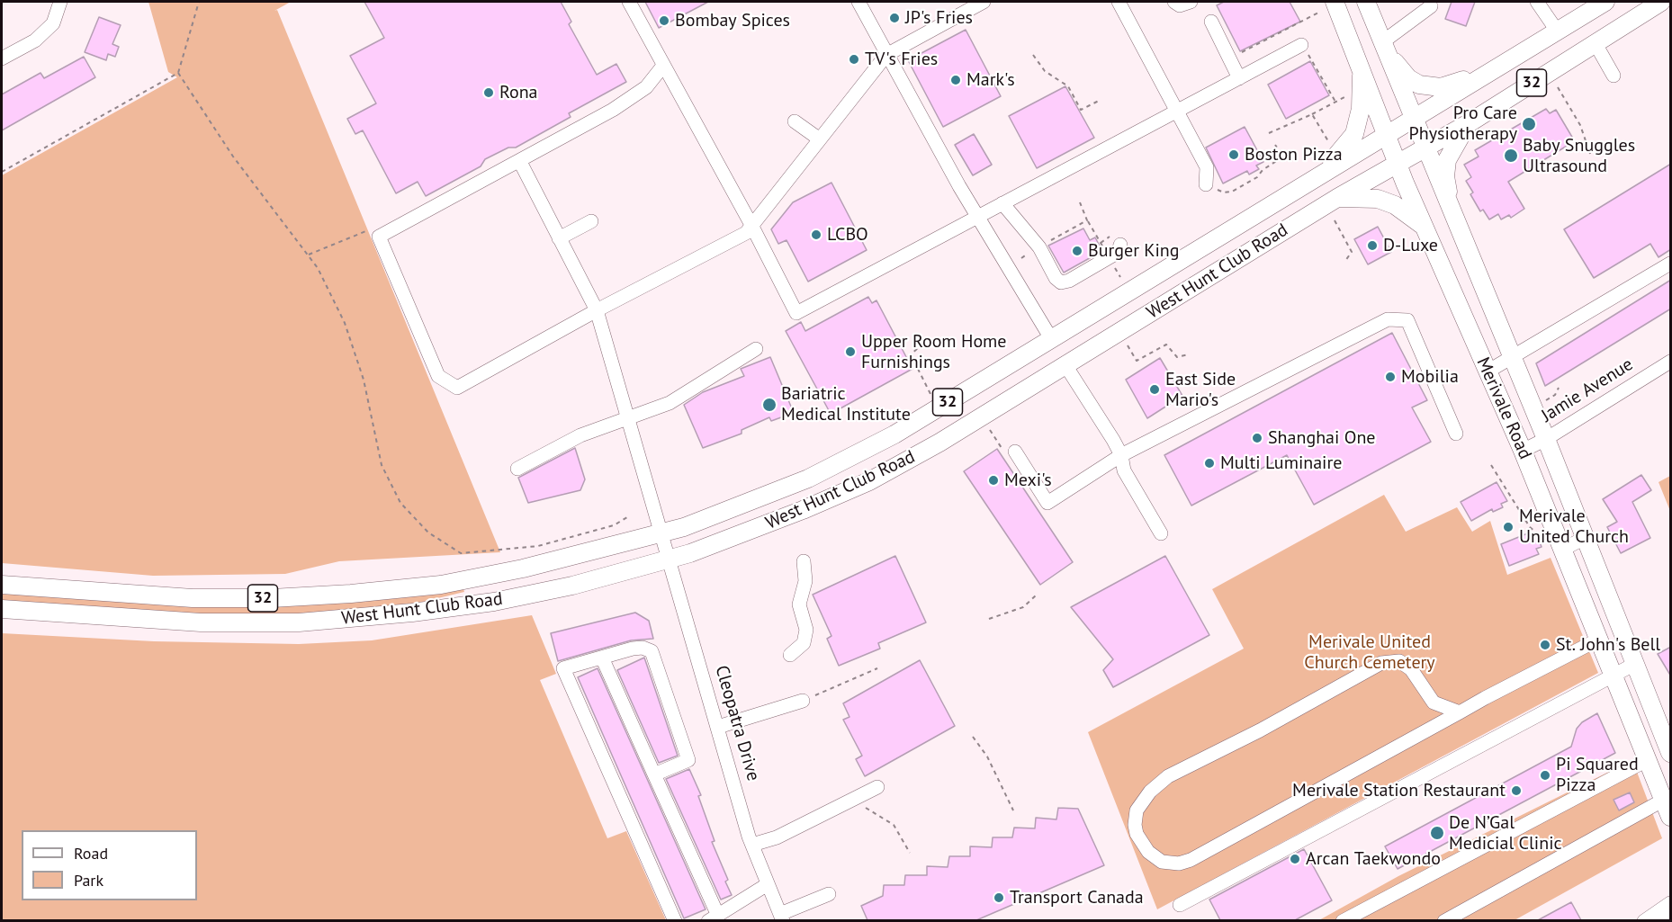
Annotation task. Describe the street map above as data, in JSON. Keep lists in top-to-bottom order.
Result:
{
  "streets": {
    "main road": ["32", "West Hunt Club Road", "Merivale Road"],
    "street": ["Jamie Avenue", "Cleopatra Drive"]
  },
  "crossings": [
    ["West Hunt Club Road", "Merivale Road"],
    ["West Hunt Club Road", "Cleopatra Drive"],
    ["Jamie Avenue", "Merivale Road"]
  ],
  "parks": ["Merivale United Church Cemetery"],
  "places": [
    "JP's Fries",
    "Bombay Spices",
    "TV's Fries",
    "Mark's",
    "Rona",
    "Pro Care Physiotherapy",
    "Boston Pizza",
    "Baby Snuggles Ultrasound",
    "LCBO",
    "D-Luxe",
    "Burger King",
    "Upper Room Home Furnishings",
    "Mobilia",
    "East Side Mario's",
    "Bariatric Medical Institute",
    "Shanghai One",
    "Multi Luminaire",
    "Mexi's",
    "Merivale United Church",
    "St. John's Bell",
    "Pi Squared Pizza",
    "Merivale Station Restaurant",
    "De N’Gal Medicial Clinic",
    "Arcan Taekwondo",
    "Transport Canada"
  ],
  "legend": ["Road", "Park"]
}
